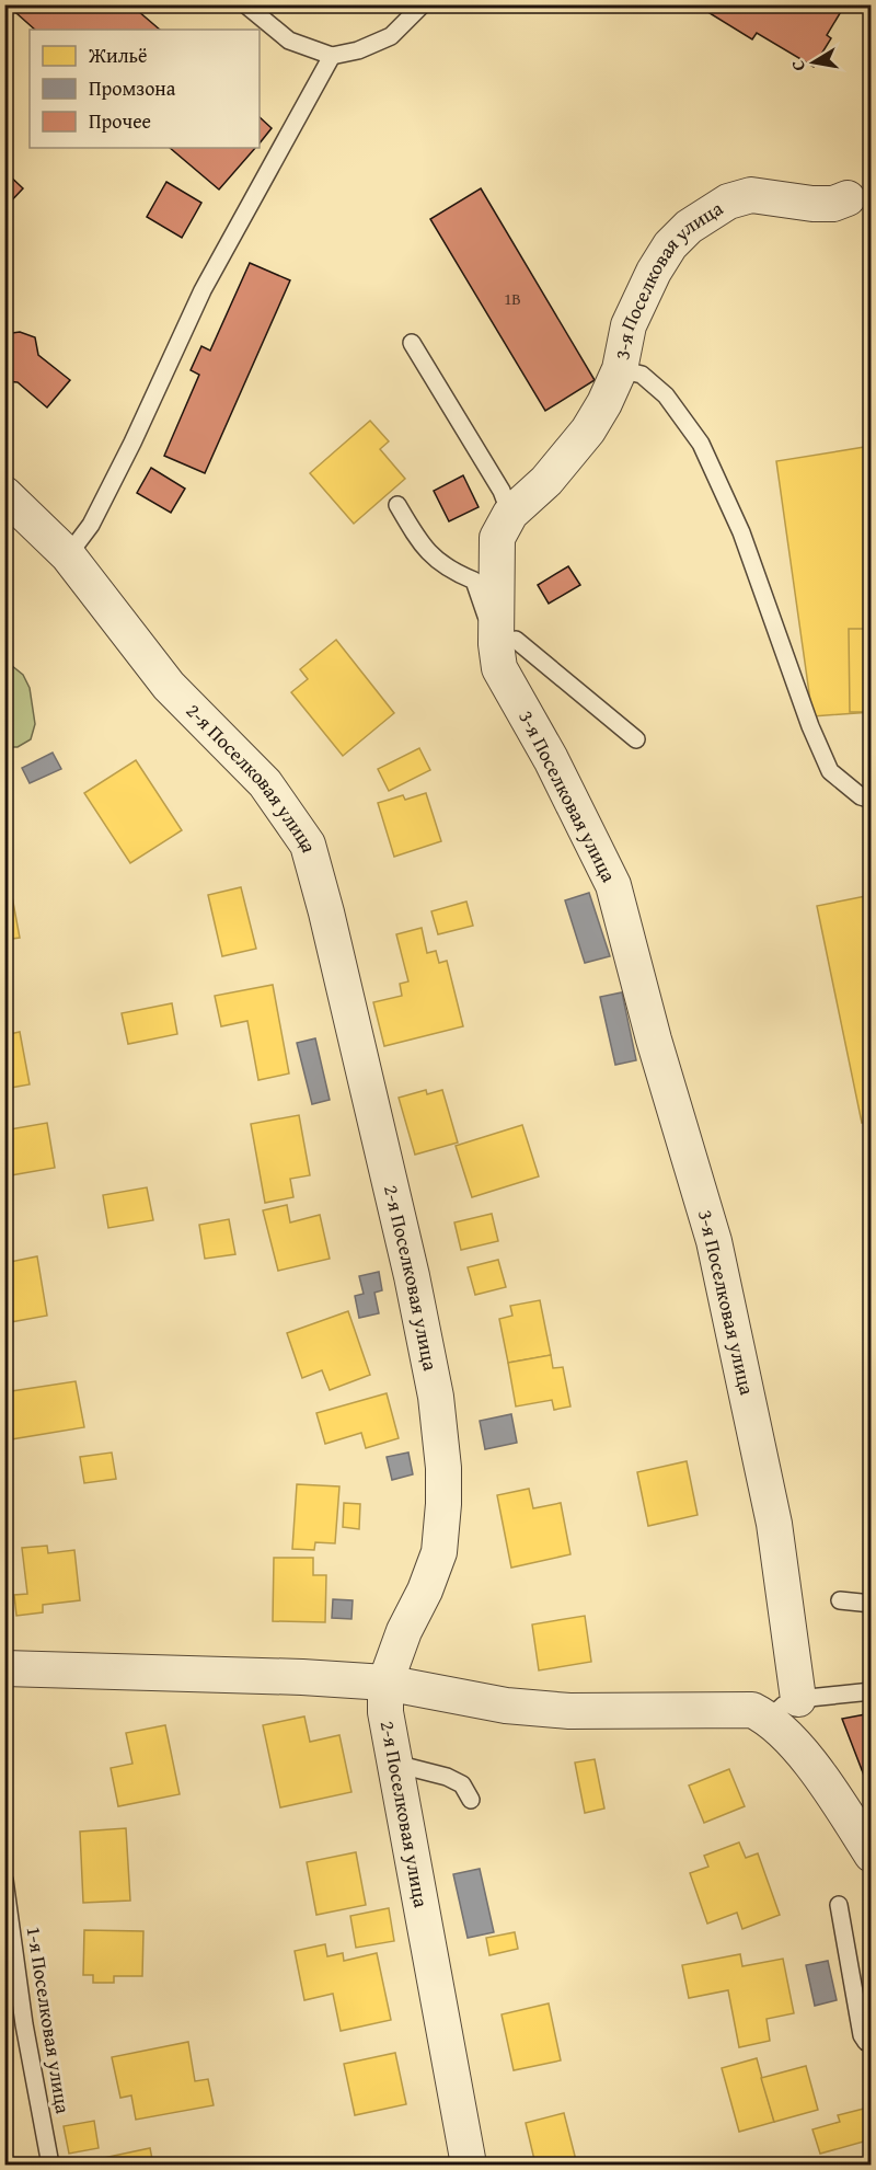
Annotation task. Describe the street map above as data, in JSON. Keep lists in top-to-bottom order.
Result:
{
  "streets": {
    "street": ["3-я Поселковая улица", "2-я Поселковая улица"],
    "lane": ["1-я Поселковая улица"]
  },
  "house_numbers": ["1В"],
  "legend": ["Жильё", "Промзона", "Прочее"],
  "north": "left"
}
